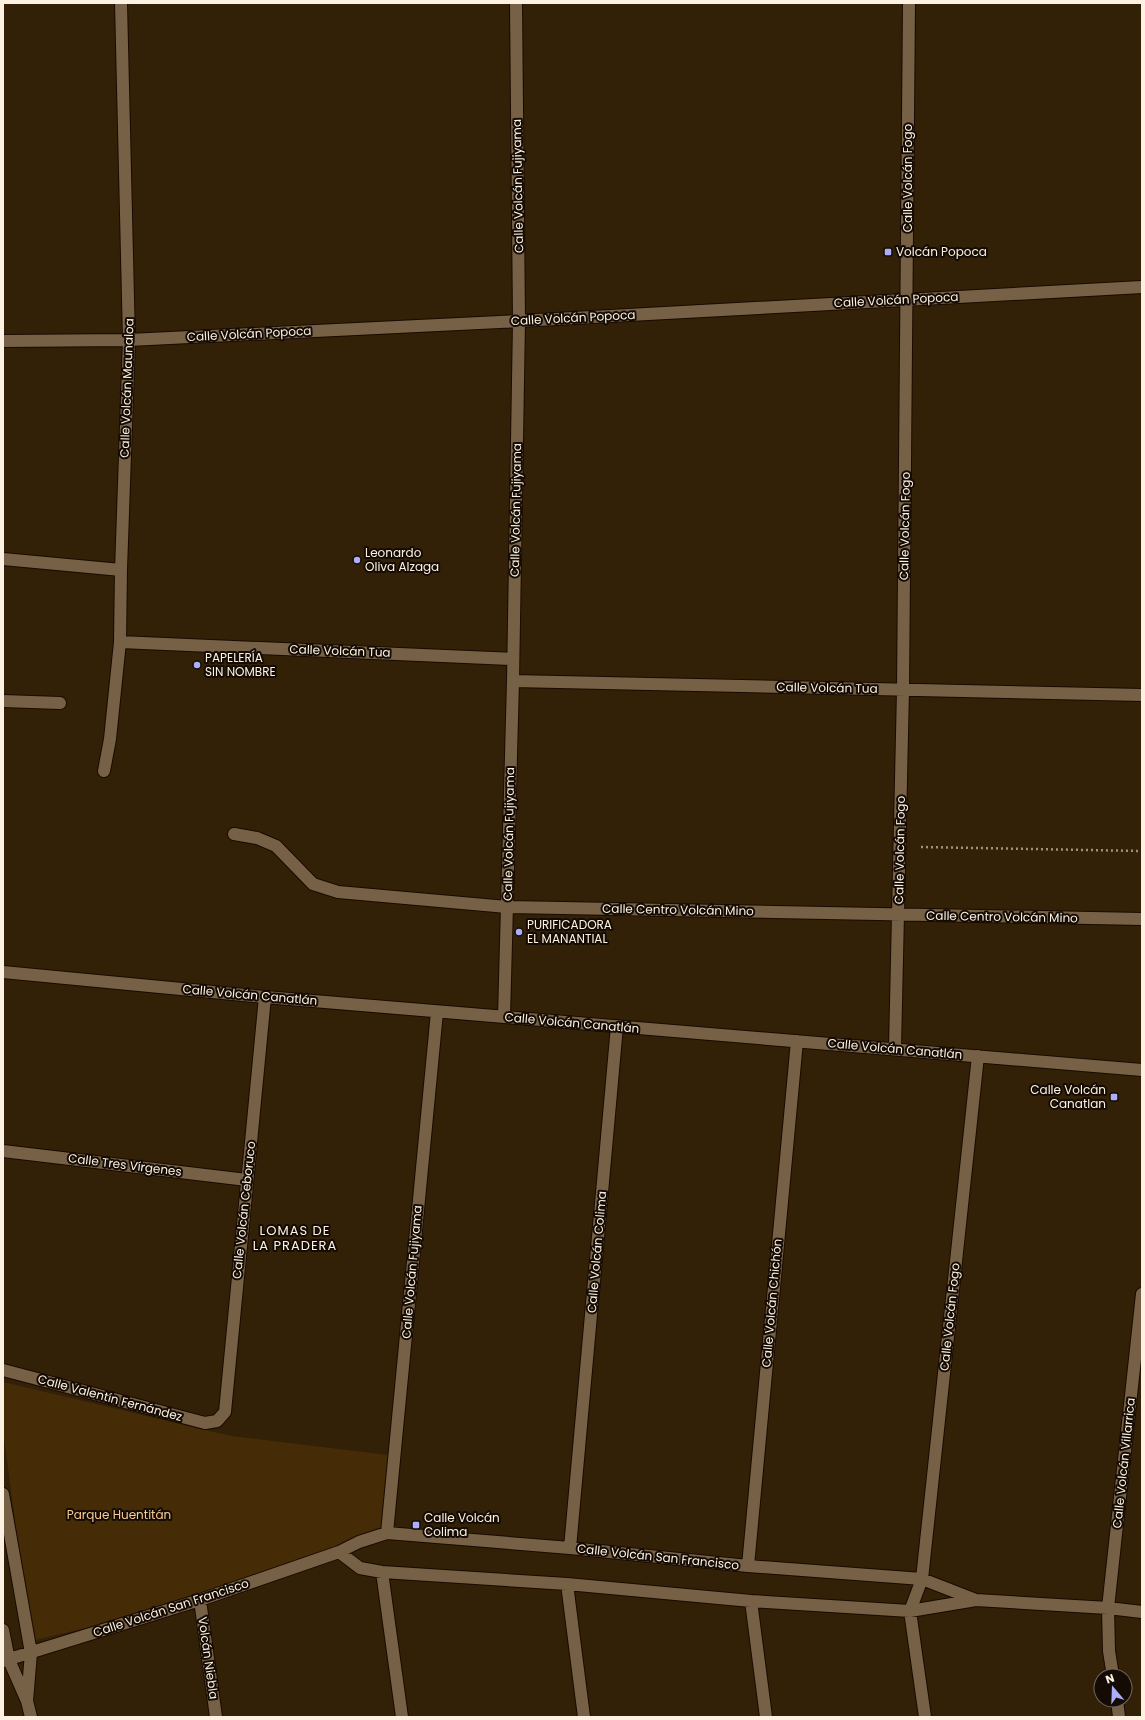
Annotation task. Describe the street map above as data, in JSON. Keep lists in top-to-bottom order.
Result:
{
  "streets": {
    "street": [
      "Calle Volcán Fogo",
      "Calle Volcán Fujiyama",
      "Calle Volcán Popoca",
      "Calle Volcán Maunaloa",
      "Calle Volcán Tua",
      "Calle Centro Volcán Mino",
      "Calle Volcán Canatlán",
      "Calle Tres Vírgenes",
      "Calle Volcán Ceboruco",
      "Calle Volcán Colima",
      "Calle Volcán Chichón",
      "Calle Valentín Fernández",
      "Calle Volcán Villarrica",
      "Calle Volcán San Francisco",
      "Volcán Niebla"
    ]
  },
  "crossings": [
    ["Calle Volcán Fogo", "Calle Volcán Popoca"],
    ["Calle Volcán Fogo", "Calle Volcán Tua"],
    ["Calle Volcán Fogo", "Calle Centro Volcán Mino"],
    ["Calle Volcán Fogo", "Calle Volcán Canatlán"],
    ["Calle Volcán Fogo", "Calle Volcán San Francisco"],
    ["Calle Volcán Fujiyama", "Calle Volcán Popoca"],
    ["Calle Volcán Fujiyama", "Calle Volcán Tua"],
    ["Calle Volcán Fujiyama", "Calle Centro Volcán Mino"],
    ["Calle Volcán Fujiyama", "Calle Volcán Canatlán"],
    ["Calle Volcán Fujiyama", "Calle Volcán San Francisco"],
    ["Calle Volcán Popoca", "Calle Volcán Maunaloa"],
    ["Calle Volcán Maunaloa", "Calle Volcán Tua"],
    ["Calle Volcán Canatlán", "Calle Volcán Ceboruco"],
    ["Calle Volcán Canatlán", "Calle Volcán Colima"],
    ["Calle Volcán Canatlán", "Calle Volcán Chichón"],
    ["Calle Tres Vírgenes", "Calle Volcán Ceboruco"],
    ["Calle Volcán Ceboruco", "Calle Valentín Fernández"],
    ["Calle Volcán Colima", "Calle Volcán San Francisco"],
    ["Calle Volcán Chichón", "Calle Volcán San Francisco"],
    ["Calle Volcán Villarrica", "Calle Volcán San Francisco"],
    ["Calle Volcán San Francisco", "Volcán Niebla"]
  ],
  "districts": ["LOMAS DE LA PRADERA"],
  "parks": ["Parque Huentitán"],
  "places": {
    "transit": ["Volcán Popoca", "Calle Volcán Canatlan", "Calle Volcán Colima"],
    "other": ["Leonardo Oliva Alzaga", "PAPELERÍA SIN NOMBRE", "PURIFICADORA EL MANANTIAL"]
  },
  "north": "top"
}
